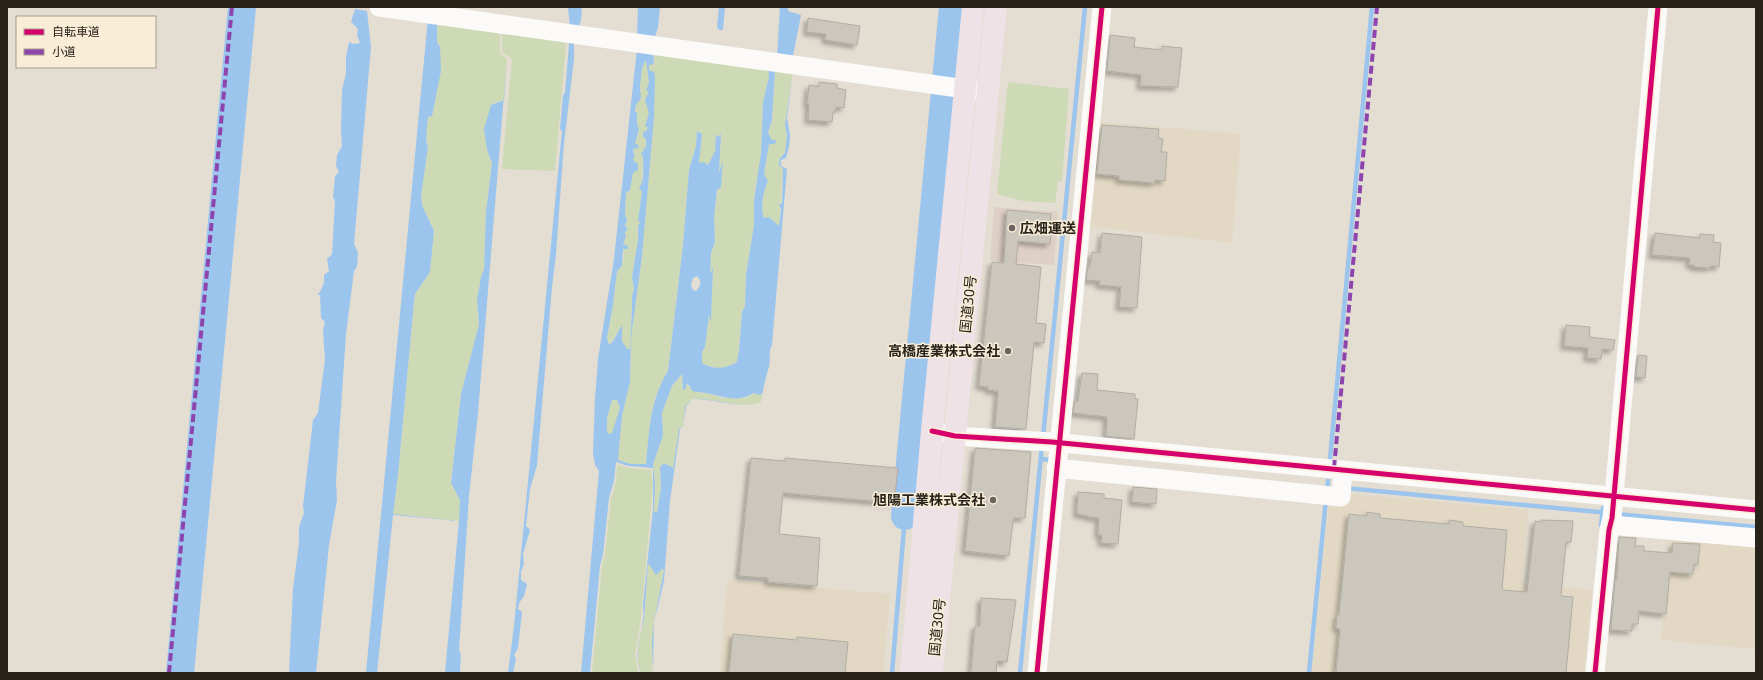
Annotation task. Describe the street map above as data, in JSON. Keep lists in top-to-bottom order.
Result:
{
  "streets": {
    "highway": ["国道30号"]
  },
  "places": ["広畑運送", "高橋産業株式会社", "旭陽工業株式会社"],
  "legend": ["自転車道", "小道"]
}
